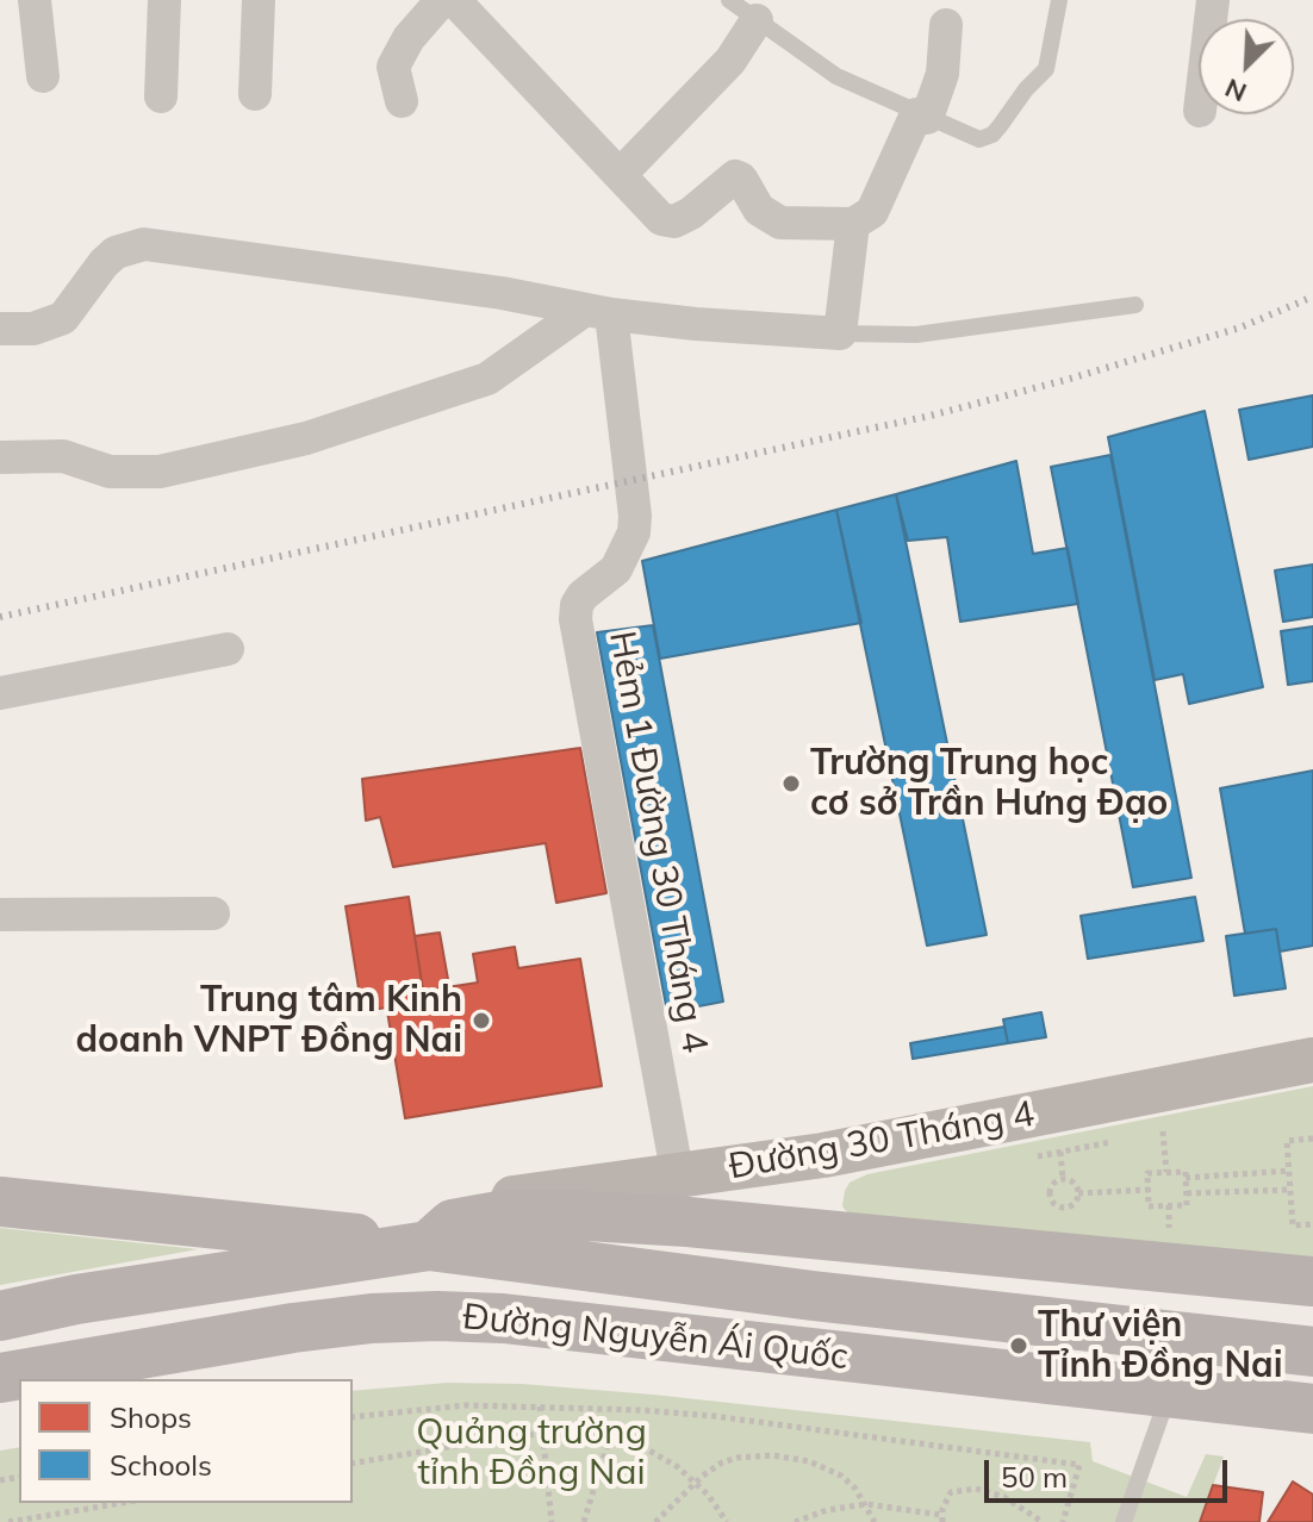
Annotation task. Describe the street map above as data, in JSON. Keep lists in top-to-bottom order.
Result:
{
  "streets": {
    "main road": ["Đường 30 Tháng 4", "Đường Nguyễn Ái Quốc"],
    "street": ["Hẻm 1 Đường 30 Tháng 4"]
  },
  "crossings": [
    ["Hẻm 1 Đường 30 Tháng 4", "Đường 30 Tháng 4"],
    ["Hẻm 1 Đường 30 Tháng 4", "Đường Nguyễn Ái Quốc"],
    ["Đường 30 Tháng 4", "Đường Nguyễn Ái Quốc"]
  ],
  "parks": ["Quảng trường tỉnh Đồng Nai"],
  "places": ["Trường Trung học cơ sở Trần Hưng Đạo", "Trung tâm Kinh doanh VNPT Đồng Nai", "Thư viện Tỉnh Đồng Nai"],
  "legend": ["Shops", "Schools"],
  "scale_bar": "50 m",
  "north": "bottom left"
}
